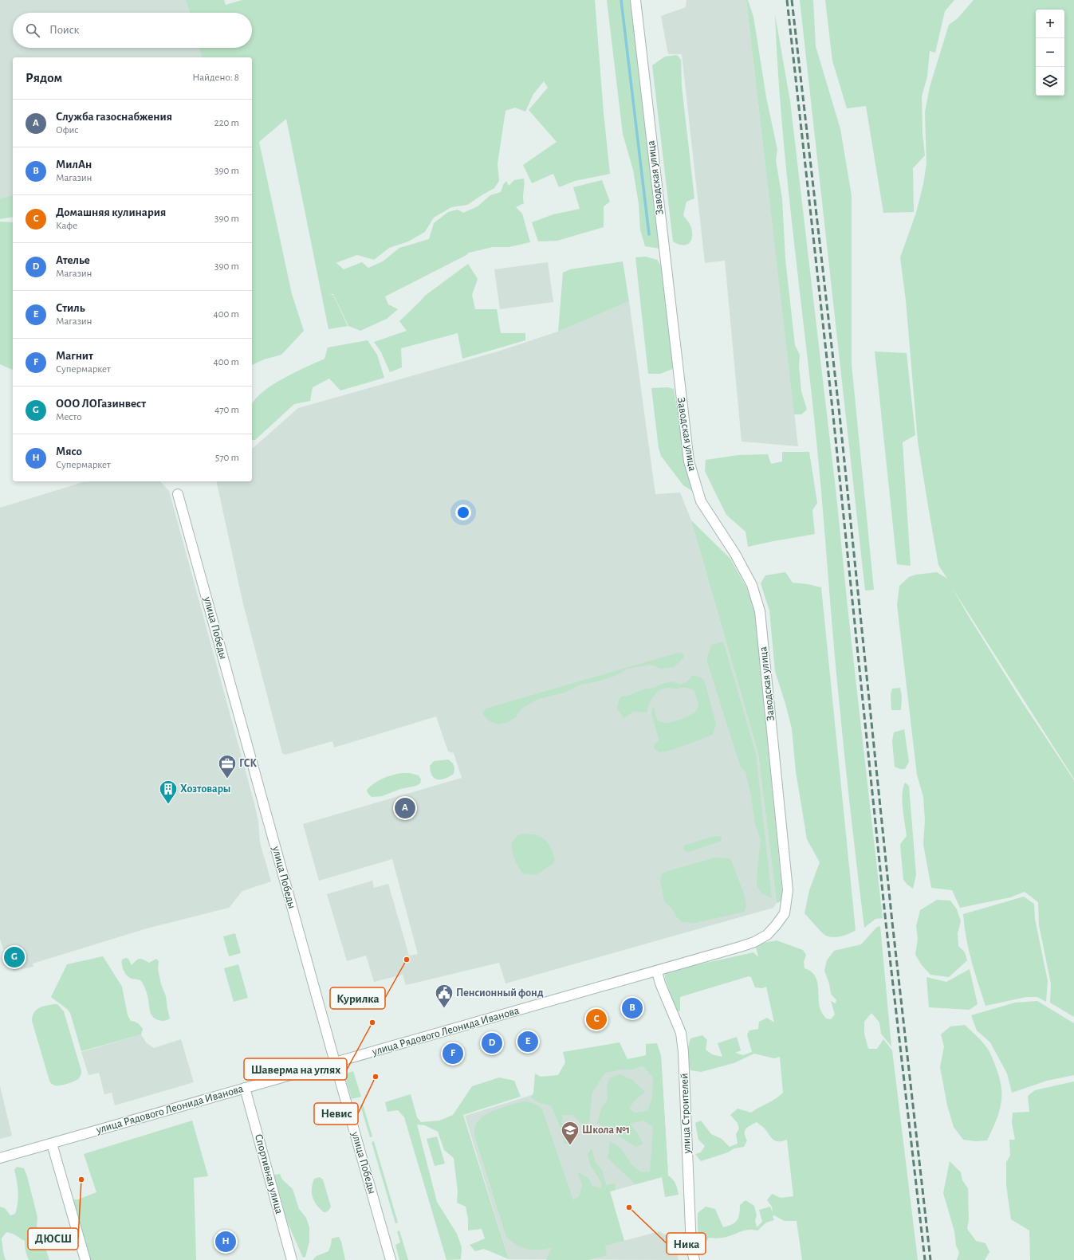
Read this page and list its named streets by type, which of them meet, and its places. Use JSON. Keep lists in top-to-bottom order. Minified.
{"streets":{"street":["Заводская улица","улица Победы","улица Рядового Леонида Иванова","улица Строителей","Спортивная улица"]},"crossings":[["Заводская улица","улица Рядового Леонида Иванова"],["улица Победы","улица Рядового Леонида Иванова"],["улица Рядового Леонида Иванова","улица Строителей"],["улица Рядового Леонида Иванова","Спортивная улица"]],"places":{"office":["ГСК"],"building":["Хозтовары"],"other":["Курилка","Шаверма на углях","Невис","ДЮСШ","Ника"],"public building":["Пенсионный фонд"],"school or university":["Школа №1"]},"page":{"map_buttons":["+","−"],"search":"Поиск","heading":["Рядом","Найдено: 8"],"list":[{"mark":"A","name":"Служба газоснабжения","note":"Офис","value":"220 m"},{"mark":"B","name":"МилАн","note":"Магазин","value":"390 m"},{"mark":"C","name":"Домашняя кулинария","note":"Кафе","value":"390 m"},{"mark":"D","name":"Ателье","note":"Магазин","value":"390 m"},{"mark":"E","name":"Стиль","note":"Магазин","value":"400 m"},{"mark":"F","name":"Магнит","note":"Супермаркет","value":"400 m"},{"mark":"G","name":"ООО ЛОГазинвест","note":"Место","value":"470 m"},{"mark":"H","name":"Мясо","note":"Супермаркет","value":"570 m"}],"pins":["A","G","B","C","E","D","F","H"]}}
